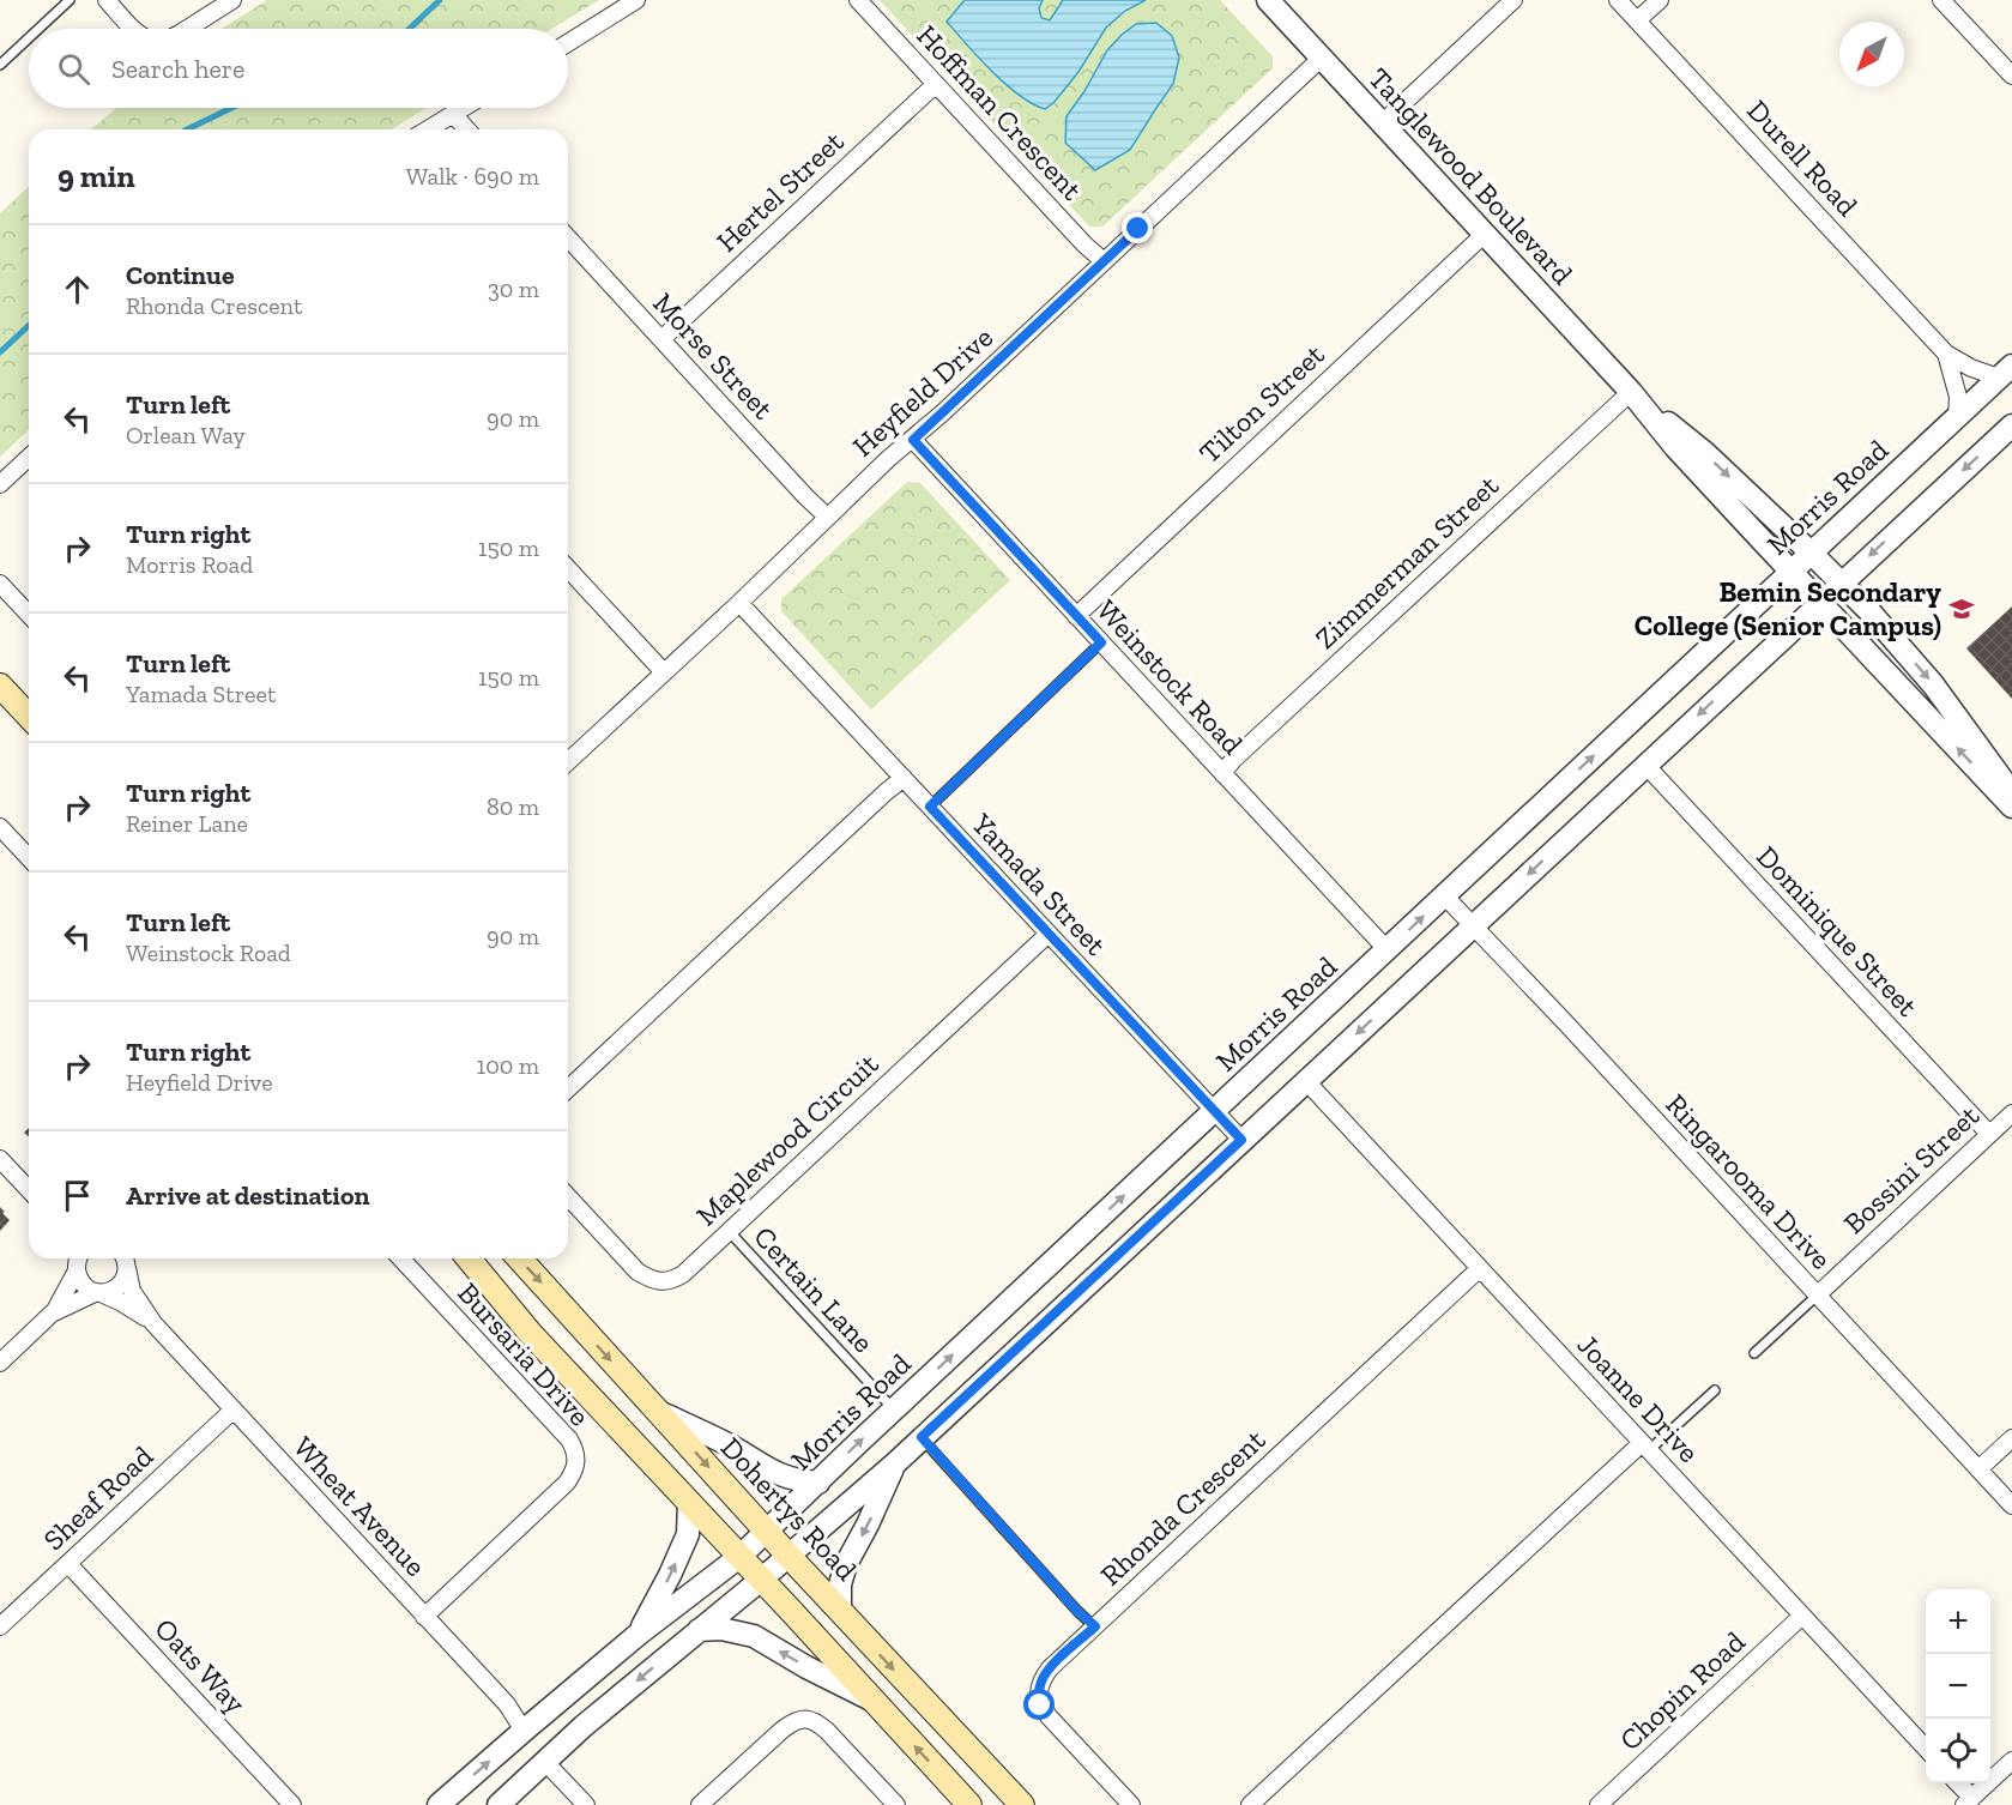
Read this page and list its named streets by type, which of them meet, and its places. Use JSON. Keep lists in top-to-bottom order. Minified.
{"streets":{"main road":["Dohertys Road"],"street":["Hoffman Crescent","Durell Road","Tanglewood Boulevard","Hertel Street","Morse Street","Heyfield Drive","Tilton Street","Morris Road","Zimmerman Street","Weinstock Road","Yamada Street","Dominique Street","Maplewood Circuit","Bossini Street","Ringarooma Drive","Bursaria Drive","Joanne Drive","Sheaf Road","Wheat Avenue","Rhonda Crescent","Oats Way","Chopin Road"],"lane":["Certain Lane"]},"crossings":[["Hoffman Crescent","Hertel Street"],["Hoffman Crescent","Heyfield Drive"],["Durell Road","Morris Road"],["Tanglewood Boulevard","Heyfield Drive"],["Tanglewood Boulevard","Tilton Street"],["Tanglewood Boulevard","Morris Road"],["Tanglewood Boulevard","Zimmerman Street"],["Hertel Street","Morse Street"],["Morse Street","Heyfield Drive"],["Heyfield Drive","Weinstock Road"],["Heyfield Drive","Yamada Street"],["Tilton Street","Weinstock Road"],["Morris Road","Weinstock Road"],["Morris Road","Yamada Street"],["Morris Road","Ringarooma Drive"],["Morris Road","Certain Lane"],["Morris Road","Wheat Avenue"],["Morris Road","Dohertys Road"],["Zimmerman Street","Weinstock Road"],["Yamada Street","Maplewood Circuit"],["Dominique Street","Bossini Street"],["Maplewood Circuit","Certain Lane"],["Bossini Street","Ringarooma Drive"],["Bursaria Drive","Wheat Avenue"],["Joanne Drive","Rhonda Crescent"],["Joanne Drive","Chopin Road"],["Sheaf Road","Wheat Avenue"],["Sheaf Road","Oats Way"]],"places":{"school or university":["Bemin Secondary College (Senior Campus)"]},"north":"bottom left","page":{"search":"Search here","heading":["9 min","Walk · 690 m"],"list":[["Continue","Rhonda Crescent","30 m"],["Turn left","Orlean Way","90 m"],["Turn right","Morris Road","150 m"],["Turn left","Yamada Street","150 m"],["Turn right","Reiner Lane","80 m"],["Turn left","Weinstock Road","90 m"],["Turn right","Heyfield Drive","100 m"],"Arrive at destination"],"map_buttons":["+","−"]}}
